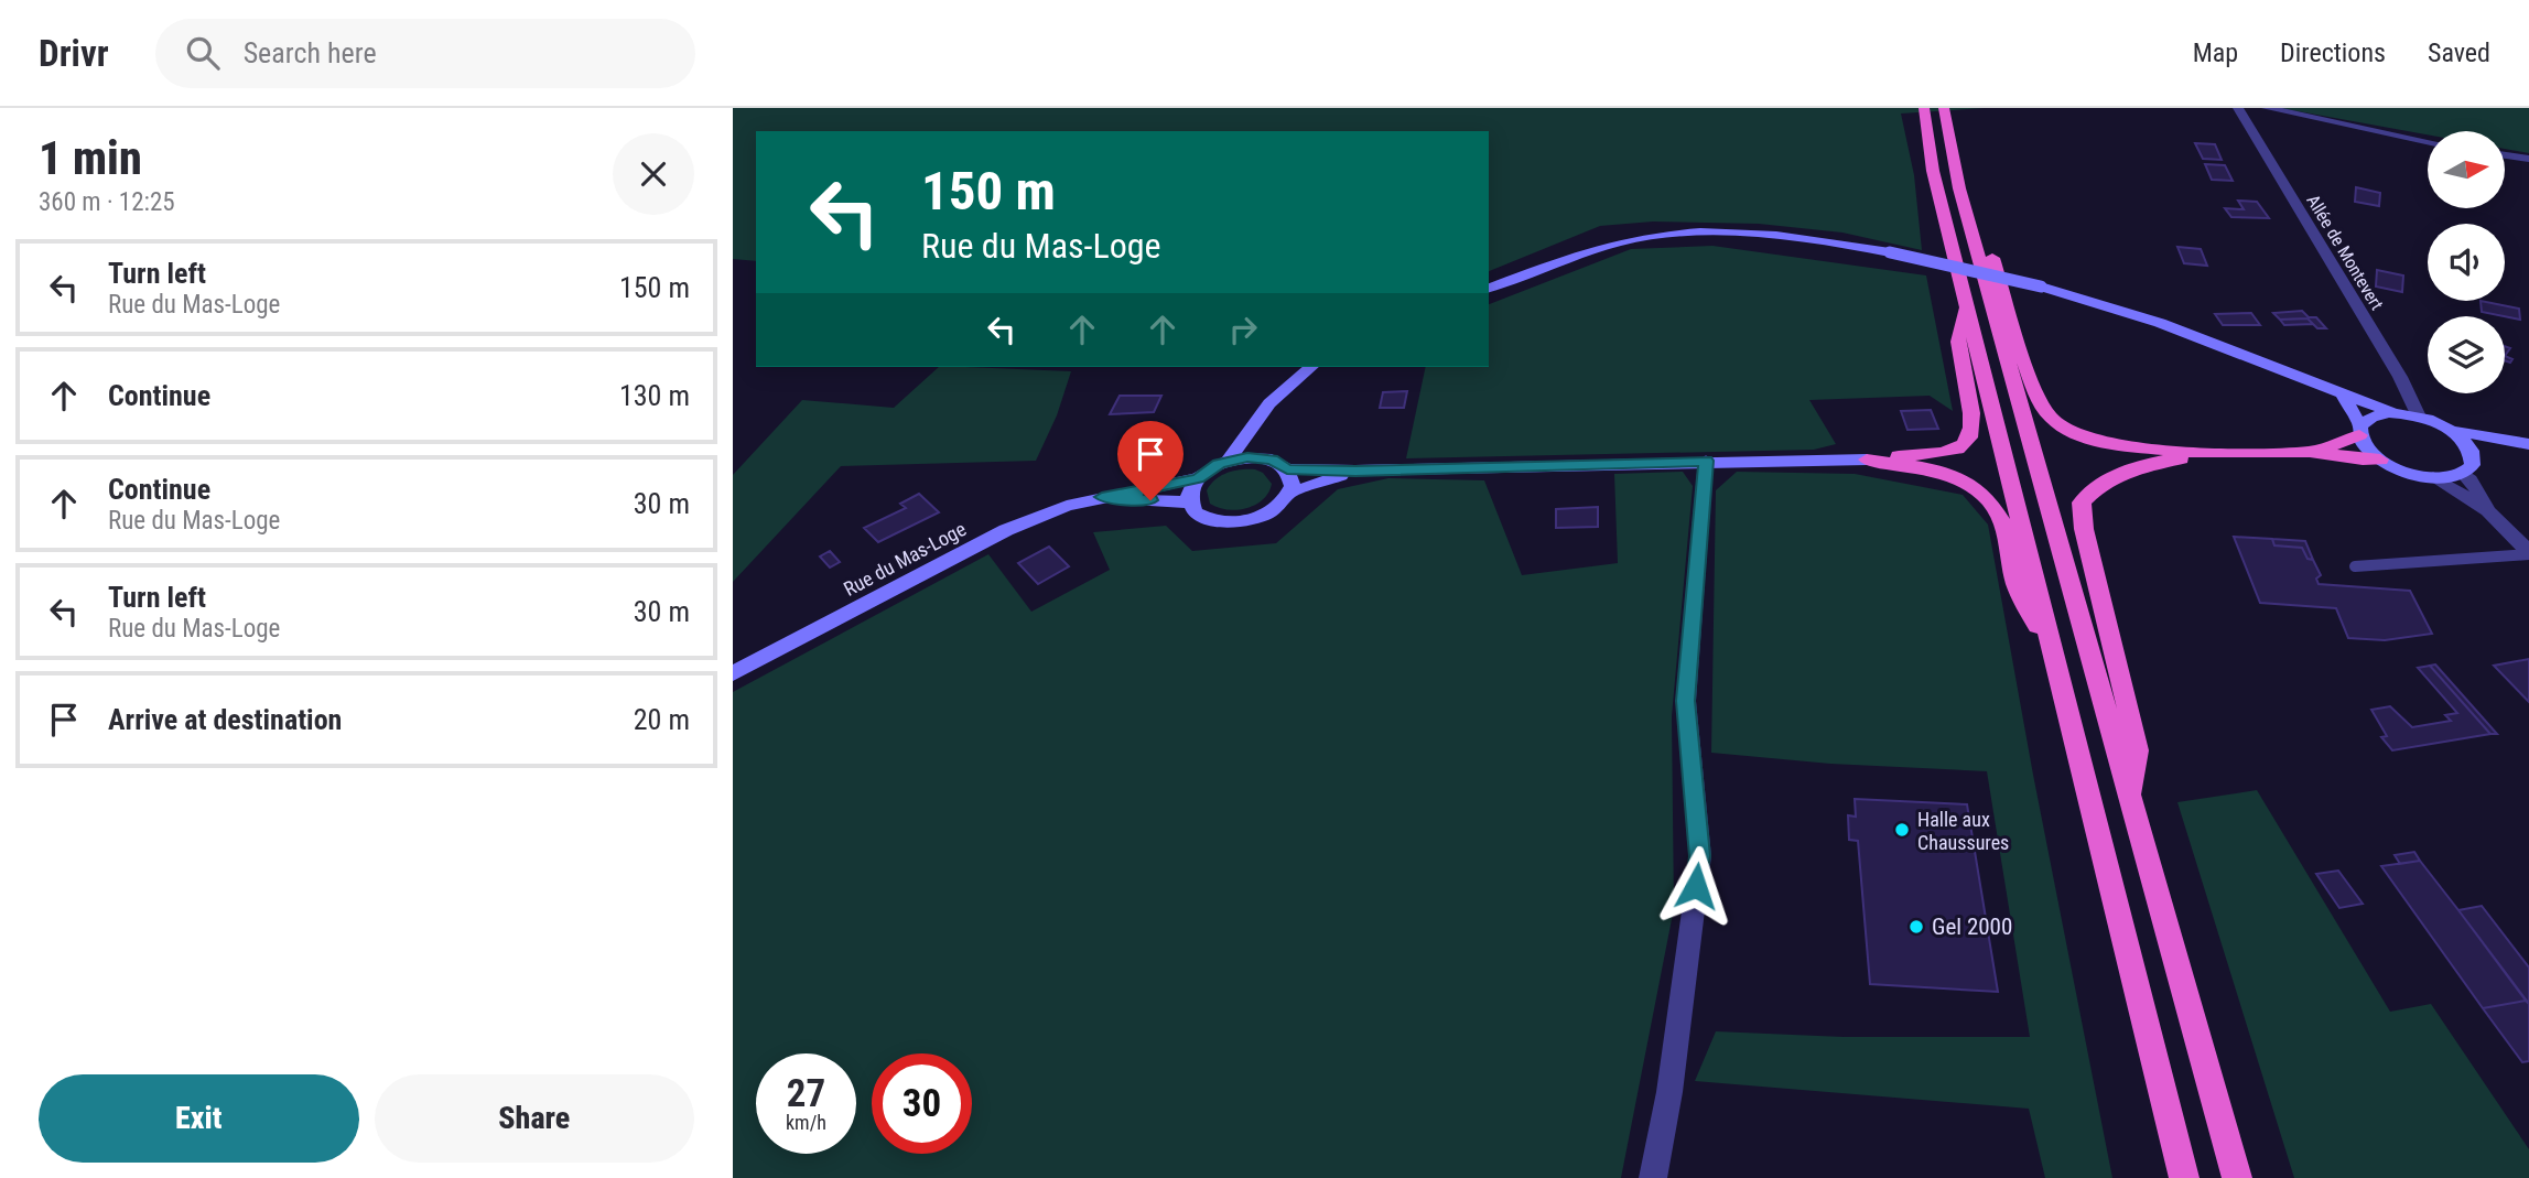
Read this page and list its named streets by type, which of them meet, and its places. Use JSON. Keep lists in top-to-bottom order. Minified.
{"streets":{"main road":["Rue du Mas-Loge"],"street":["Allée de Montevert"]},"places":["Halle aux Chaussures","Gel 2000"],"north":"right","page":{"header":"Drivr","search":"Search here","nav":["Map","Directions","Saved"],"heading":["1 min","360 m · 12:25"],"turn":["150 m","Rue du Mas-Loge"],"list":[{"name":"Turn left","note":"Rue du Mas-Loge","value":"150 m"},{"name":"Continue","value":"130 m"},{"name":"Continue","note":"Rue du Mas-Loge","value":"30 m"},{"name":"Turn left","note":"Rue du Mas-Loge","value":"30 m"},{"name":"Arrive at destination","value":"20 m"}],"speed":"27 km/h","limit":"30","buttons":["Exit","Share"]}}
